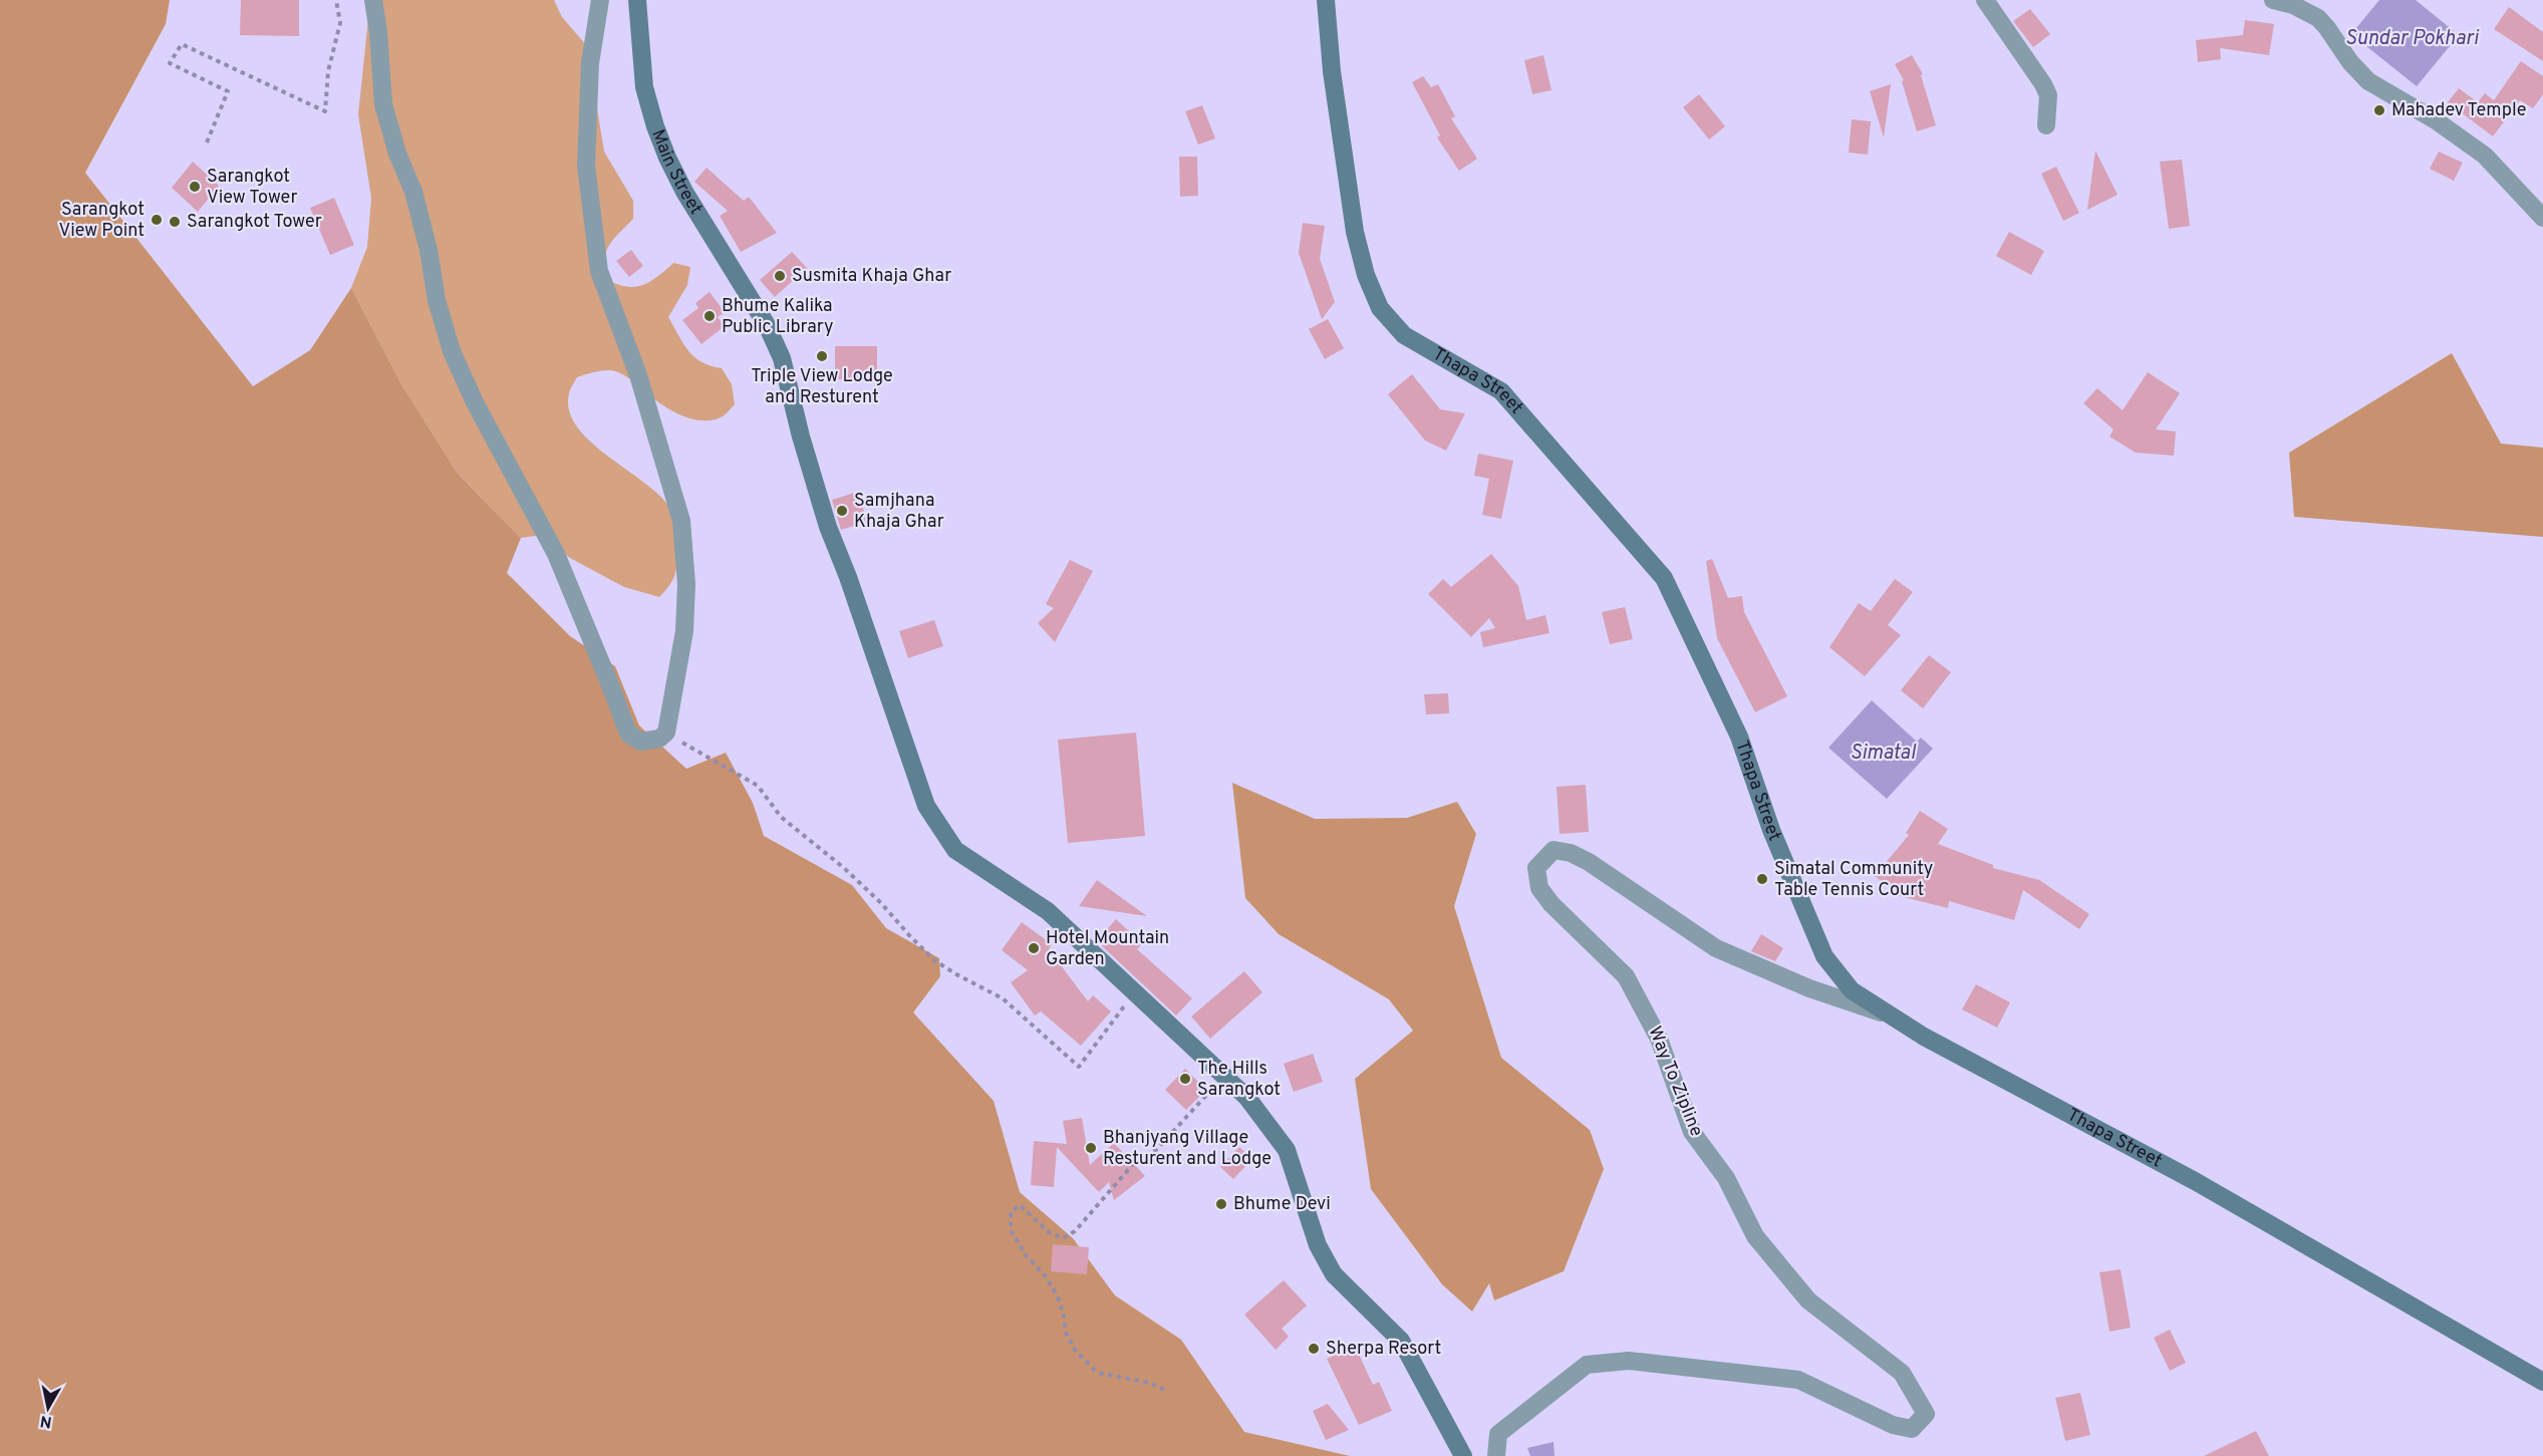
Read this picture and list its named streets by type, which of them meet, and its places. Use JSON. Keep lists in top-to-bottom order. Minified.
{"streets":{"street":["Main Street","Thapa Street","Way To Zipline"]},"crossings":[["Thapa Street","Way To Zipline"]],"water":["Sundar Pokhari","Simatal"],"places":["Mahadev Temple","Sarangkot View Tower","Sarangkot View Point","Sarangkot Tower","Susmita Khaja Ghar","Bhume Kalika Public Library","Triple View Lodge and Resturent","Samjhana Khaja Ghar","Simatal Community Table Tennis Court","Hotel Mountain Garden","The Hills Sarangkot","Bhanjyang Village Resturent and Lodge","Bhume Devi","Sherpa Resort"],"north":"bottom"}
